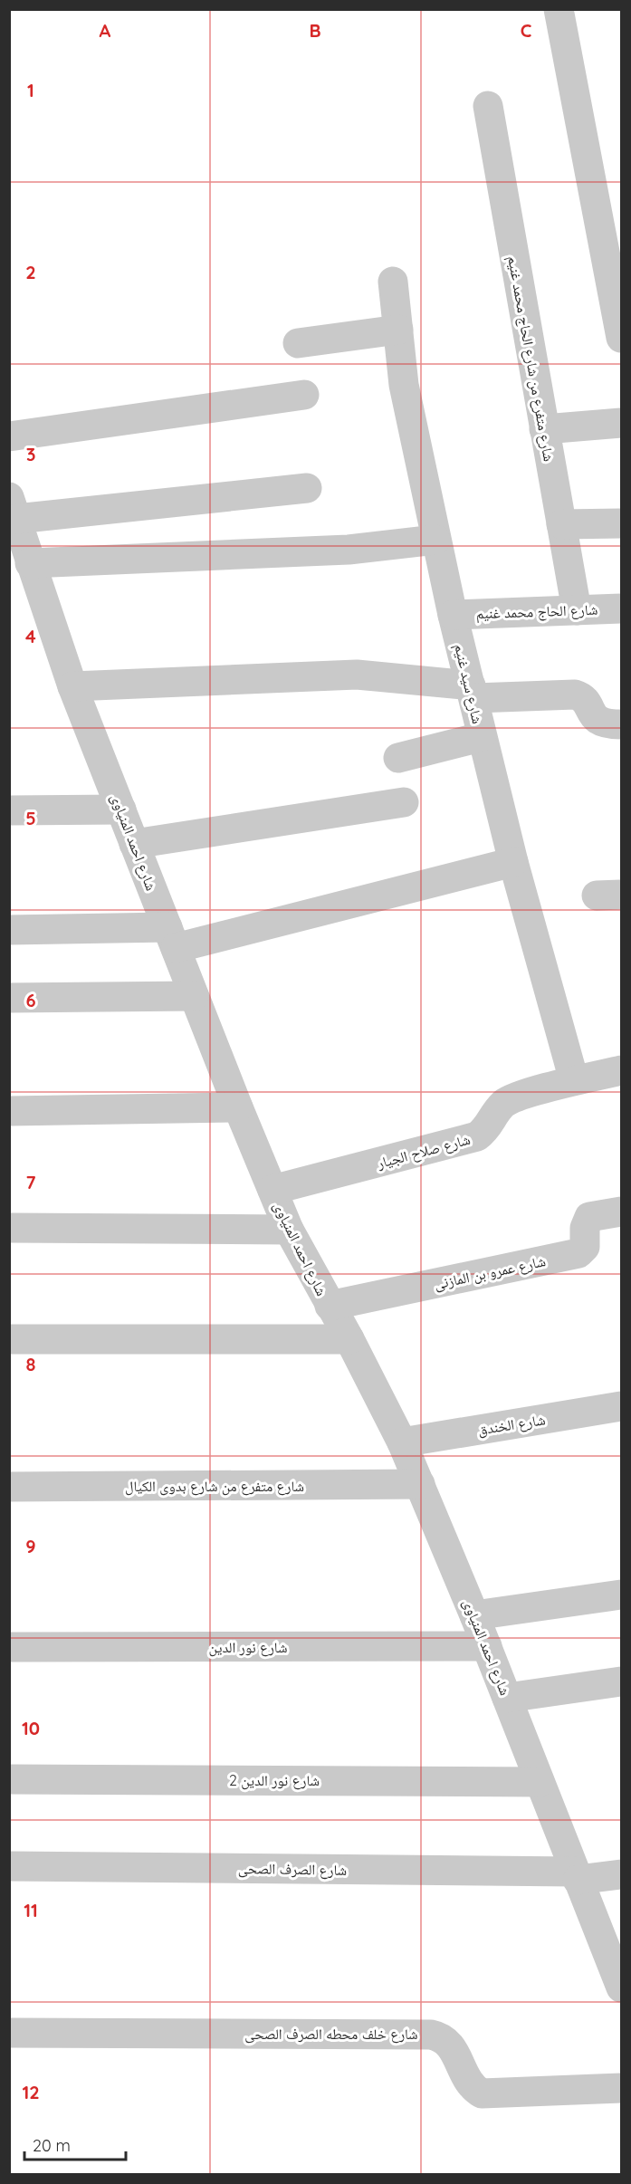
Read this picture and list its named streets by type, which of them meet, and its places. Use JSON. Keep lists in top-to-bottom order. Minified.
{"streets":{"street":["شارع متفرع من شارع الحاج محمد غنيم","شارع الحاج محمد غنيم","شارع سيد غنيم","شارع احمد المنياوى","شارع صلاح الجيار","شارع عمرو بن المازنى","شارع الخندق","شارع متفرع من شارع بدوى الكيال","شارع نور الدين","شارع نور الدين 2","شارع الصرف الصحى","شارع خلف محطه الصرف الصحى"]},"crossings":[["شارع متفرع من شارع الحاج محمد غنيم","شارع الحاج محمد غنيم"],["شارع الحاج محمد غنيم","شارع سيد غنيم"],["شارع سيد غنيم","شارع صلاح الجيار"],["شارع احمد المنياوى","شارع صلاح الجيار"],["شارع احمد المنياوى","شارع عمرو بن المازنى"],["شارع احمد المنياوى","شارع الخندق"],["شارع احمد المنياوى","شارع متفرع من شارع بدوى الكيال"],["شارع احمد المنياوى","شارع نور الدين"],["شارع احمد المنياوى","شارع نور الدين 2"],["شارع احمد المنياوى","شارع الصرف الصحى"]],"scale_bar":"20 m","grid":{"columns":["A","B","C"],"rows":["1","2","3","4","5","6","7","8","9","10","11","12"]}}
